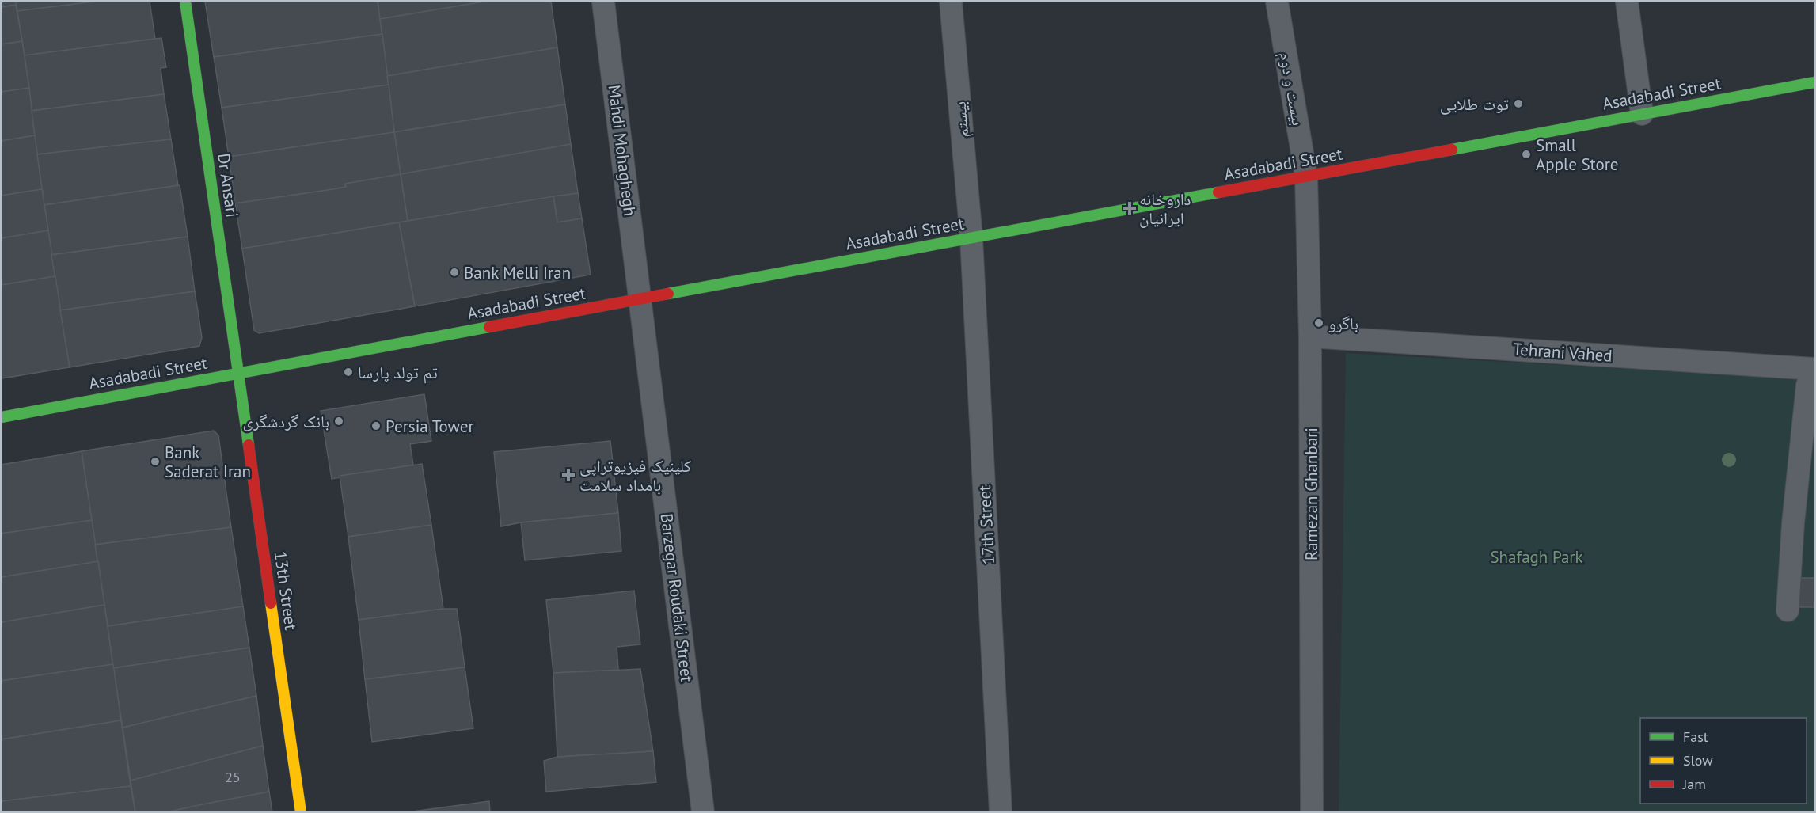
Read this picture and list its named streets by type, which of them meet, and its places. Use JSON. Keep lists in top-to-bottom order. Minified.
{"streets":{"main road":["Asadabadi Street","Dr Ansari","13th Street"],"street":["بیست و دوم","بیستم","Mahdi Mohaghegh","Tehrani Vahed","Ramezan Ghanbari","17th Street","Barzegar Roudaki Street"]},"crossings":[["بیست و دوم","Asadabadi Street"],["بیست و دوم","Ramezan Ghanbari"],["Asadabadi Street","بیستم"],["Asadabadi Street","Mahdi Mohaghegh"],["Asadabadi Street","Dr Ansari"],["Asadabadi Street","Ramezan Ghanbari"],["Asadabadi Street","17th Street"],["Asadabadi Street","13th Street"],["Asadabadi Street","Barzegar Roudaki Street"],["بیستم","17th Street"],["Mahdi Mohaghegh","Barzegar Roudaki Street"],["Dr Ansari","13th Street"],["Tehrani Vahed","Ramezan Ghanbari"]],"parks":["Shafagh Park"],"places":{"other":["توت طلایى","Small Apple Store","Bank Melli Iran","باگرو","تم تولد پارسا","بانک گردشگری","Persia Tower","Bank Saderat Iran"],"health":["داروخانه ایرانیان","کلینیک فیزیوتراپی بامداد سلامت"]},"house_numbers":["25"],"legend":["Fast","Slow","Jam"]}
